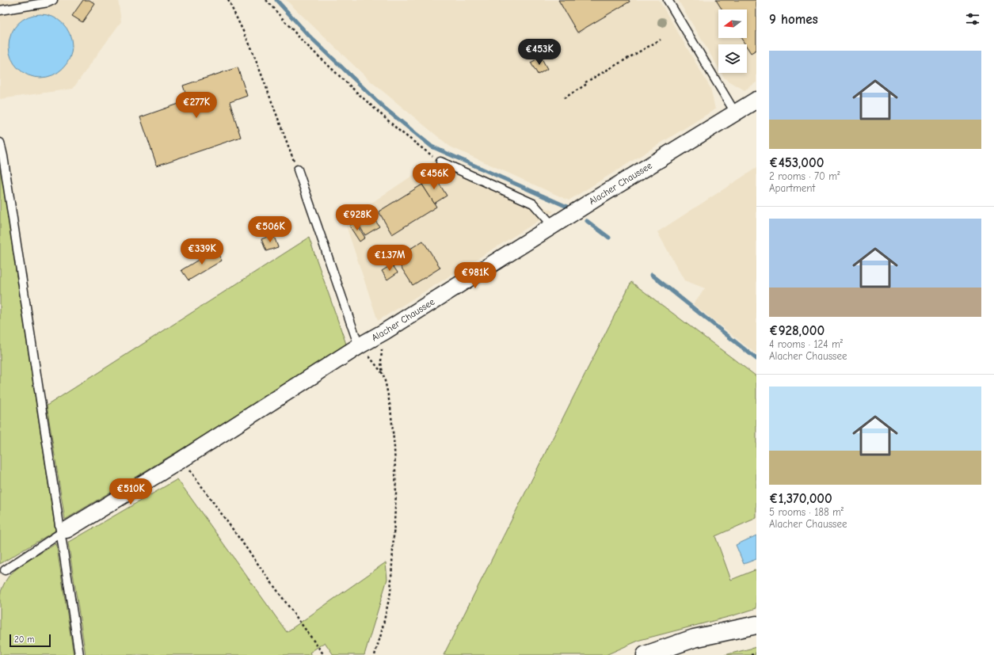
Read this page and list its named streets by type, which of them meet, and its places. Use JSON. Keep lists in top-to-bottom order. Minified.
{"streets":{"street":["Alacher Chaussee"]},"scale_bar":"20 m","north":"left","page":{"heading":"9 homes","list":[{"name":"€453,000","note":"2 rooms · 70 m² · Apartment"},{"name":"€928,000","note":"4 rooms · 124 m² · Alacher Chaussee"},{"name":"€1,370,000","note":"5 rooms · 188 m² · Alacher Chaussee"}],"price":["€453K","€277K","€456K","€928K","€506K","€339K","€1.37M","€981K","€510K"],"scale":"20 m"}}
